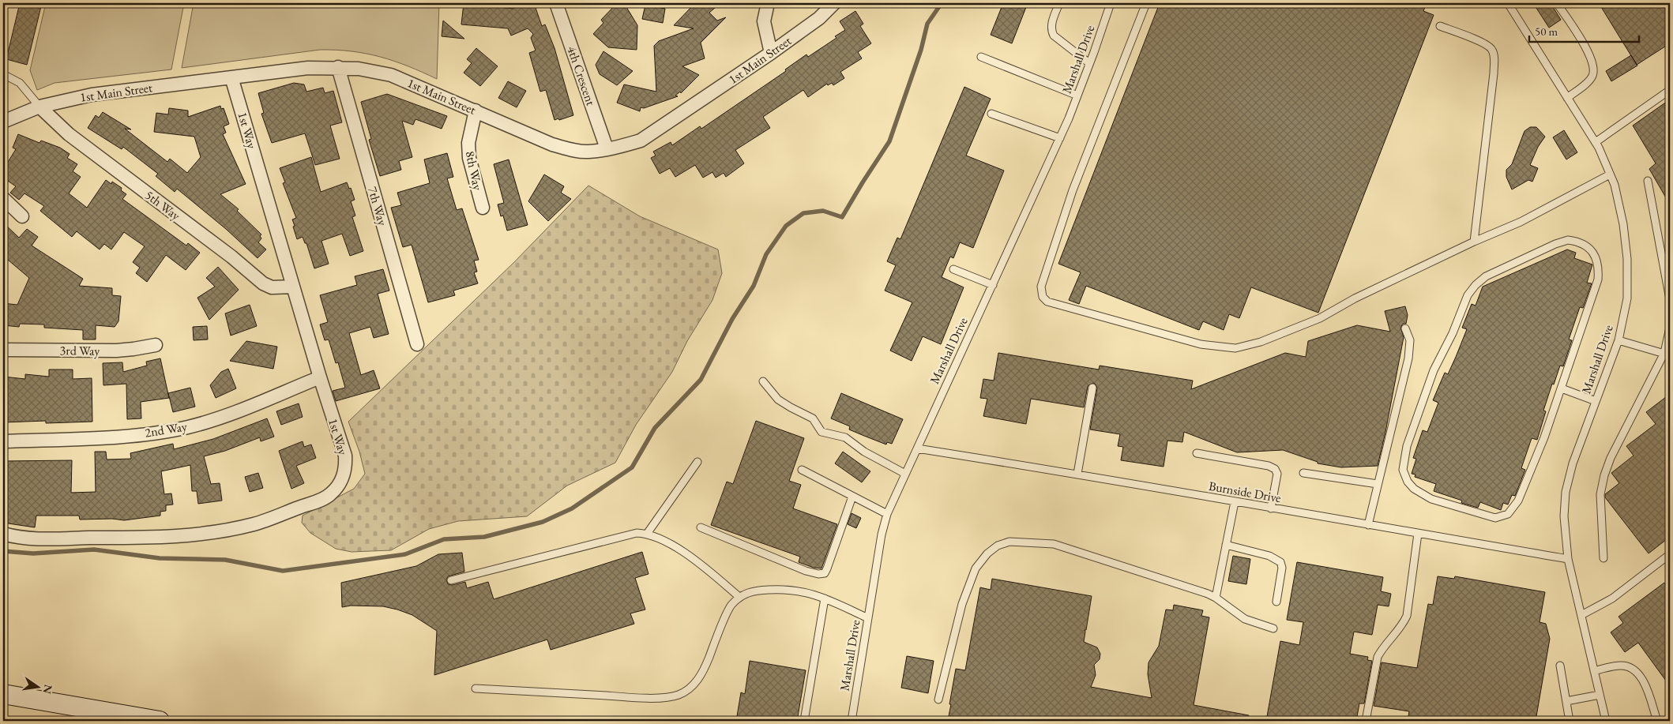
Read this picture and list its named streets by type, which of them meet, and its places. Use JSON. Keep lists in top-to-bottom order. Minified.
{"streets":{"street":["1st Main Street","4th Crescent","1st Way","8th Way","5th Way","7th Way","3rd Way","2nd Way"],"lane":["Marshall Drive","Burnside Drive"]},"crossings":[["Marshall Drive","Burnside Drive"],["1st Main Street","4th Crescent"],["1st Main Street","1st Way"],["1st Main Street","8th Way"],["1st Main Street","5th Way"],["1st Main Street","7th Way"],["1st Way","5th Way"],["1st Way","2nd Way"]],"scale_bar":"50 m","north":"right"}
